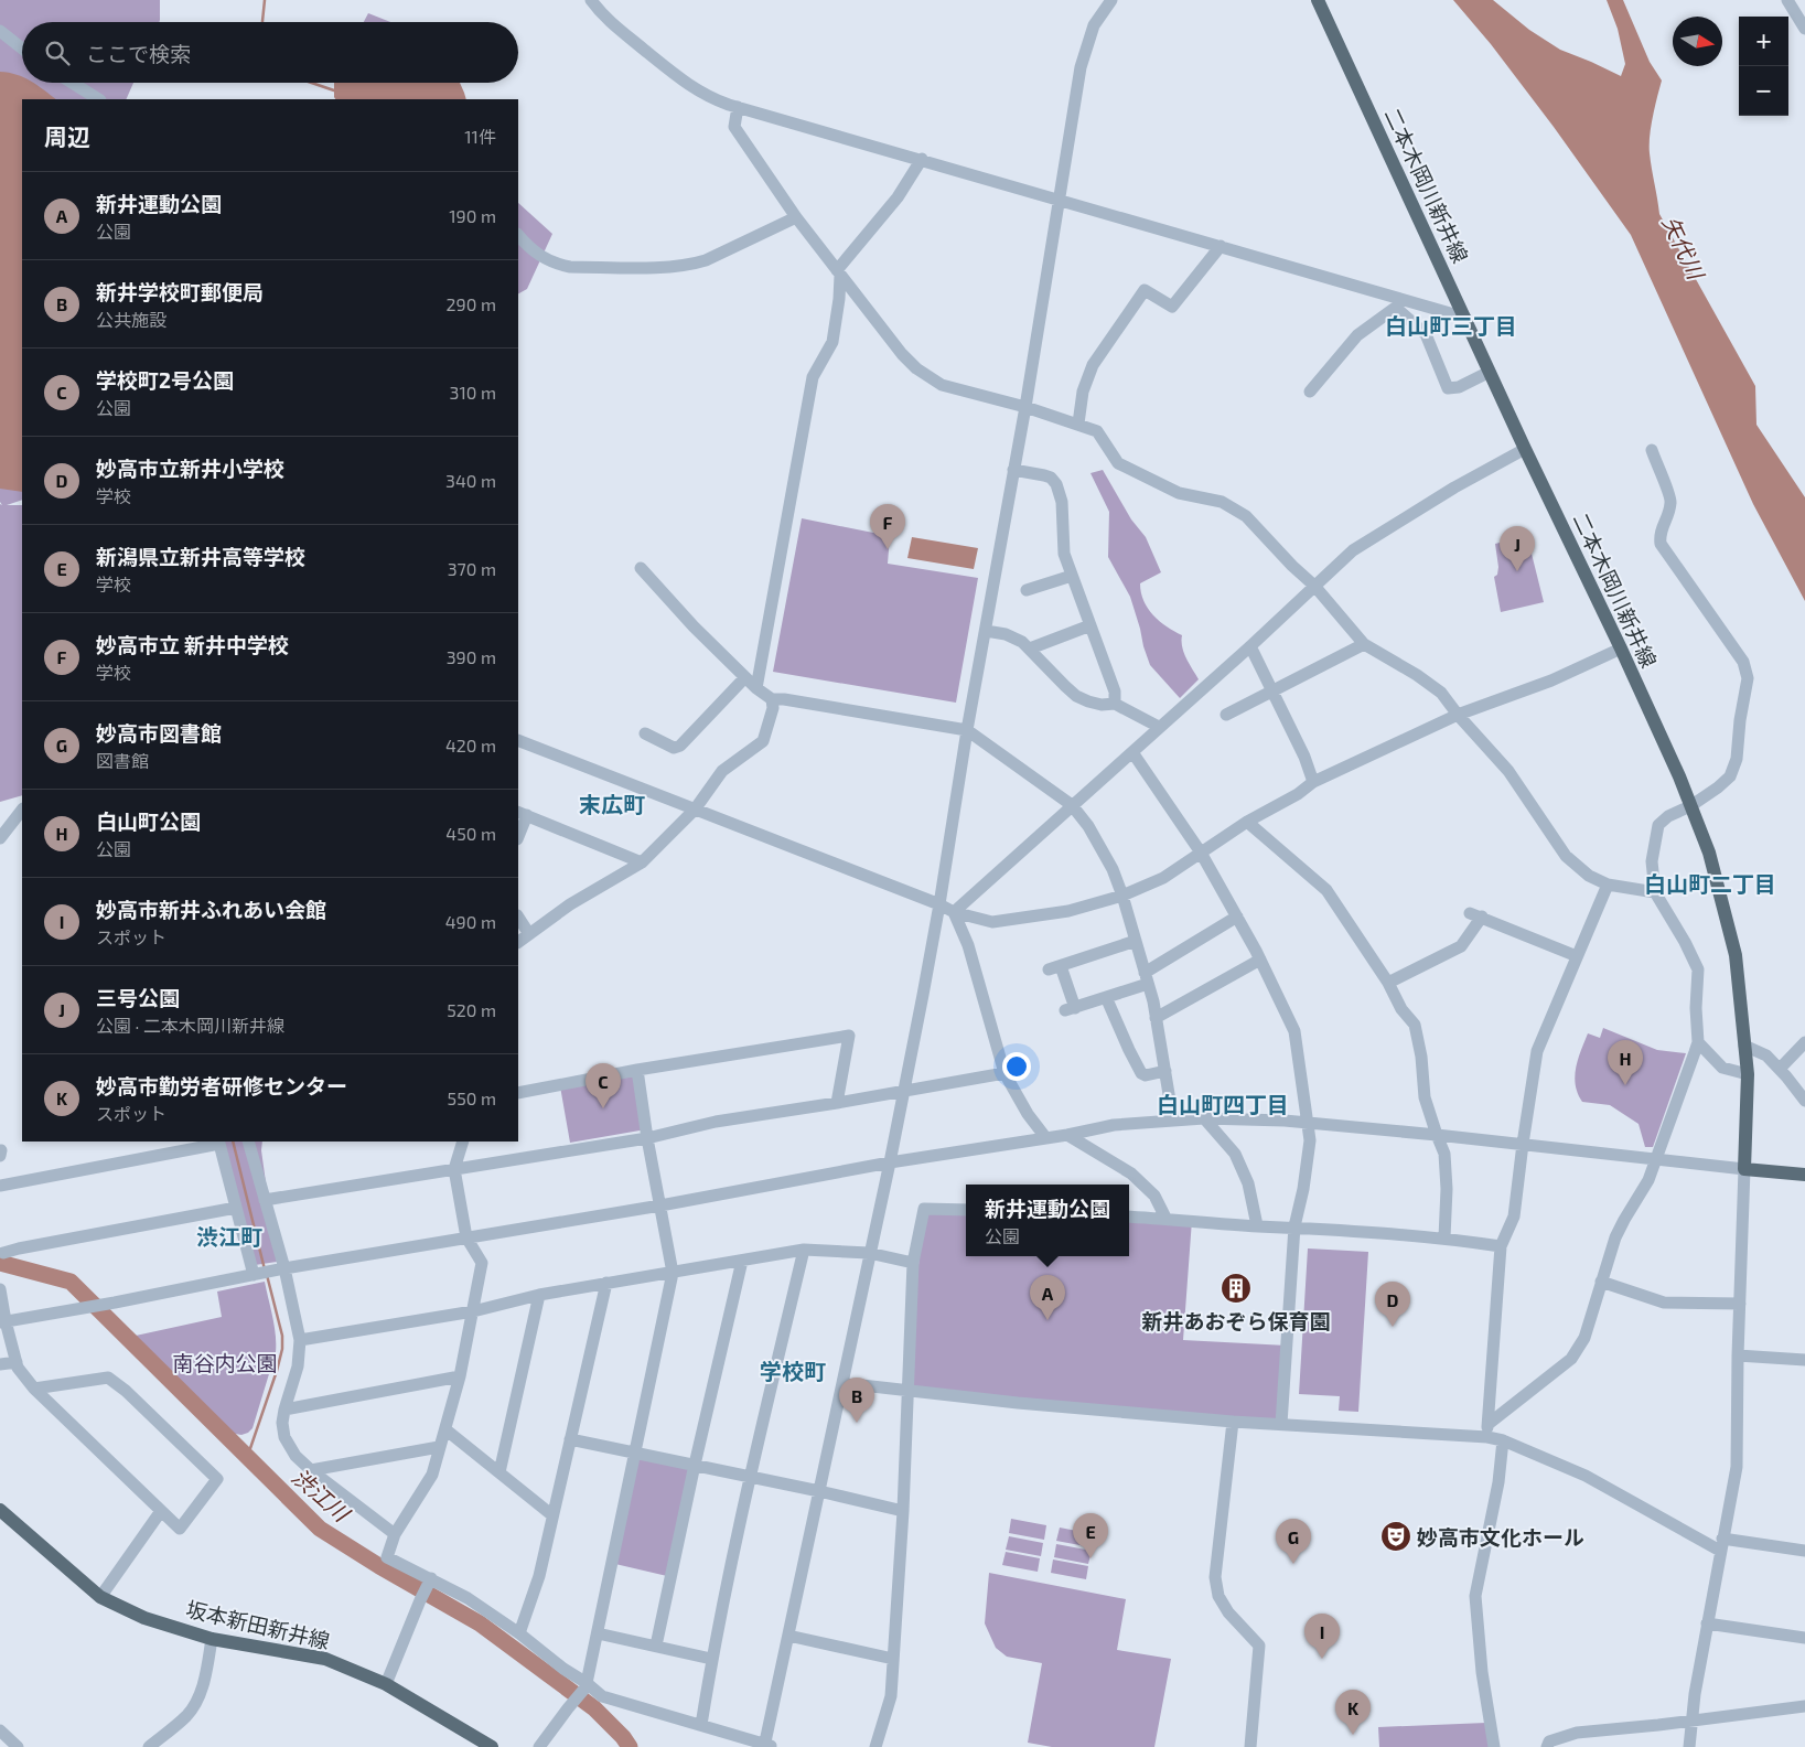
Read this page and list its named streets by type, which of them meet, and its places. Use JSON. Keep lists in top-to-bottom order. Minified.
{"streets":{"main road":["二本木岡川新井線","坂本新田新井線"]},"districts":["白山町三丁目","末広町","白山町二丁目","白山町四丁目","渋江町","学校町"],"water":["矢代川","渋江川"],"parks":["南谷内公園"],"places":{"building":["新井あおぞら保育園"],"theatre":["妙高市文化ホール"]},"north":"right","page":{"map_buttons":["+","−"],"search":"ここで検索","heading":["周辺","11件"],"list":[{"mark":"A","name":"新井運動公園","note":"公園","value":"190 m"},{"mark":"B","name":"新井学校町郵便局","note":"公共施設","value":"290 m"},{"mark":"C","name":"学校町2号公園","note":"公園","value":"310 m"},{"mark":"D","name":"妙高市立新井小学校","note":"学校","value":"340 m"},{"mark":"E","name":"新潟県立新井高等学校","note":"学校","value":"370 m"},{"mark":"F","name":"妙高市立 新井中学校","note":"学校","value":"390 m"},{"mark":"G","name":"妙高市図書館","note":"図書館","value":"420 m"},{"mark":"H","name":"白山町公園","note":"公園","value":"450 m"},{"mark":"I","name":"妙高市新井ふれあい会館","note":"スポット","value":"490 m"},{"mark":"J","name":"三号公園","note":"公園 · 二本木岡川新井線","value":"520 m"},{"mark":"K","name":"妙高市勤労者研修センター","note":"スポット","value":"550 m"}],"pins":["F","J","H","C","A","D","B","E","G","I","K"],"popup":["新井運動公園","公園"]}}
